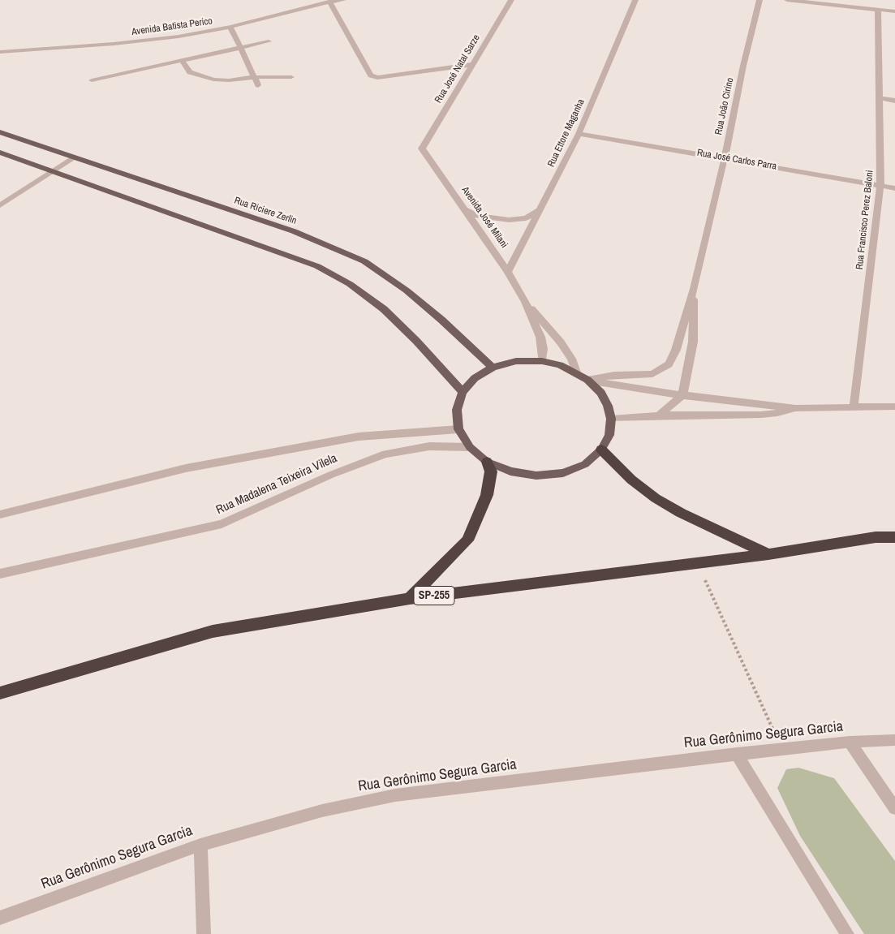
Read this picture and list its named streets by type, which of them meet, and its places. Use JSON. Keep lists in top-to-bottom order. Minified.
{"streets":{"highway":["SP-255"],"main road":["Rua Riciere Zerlin"],"street":["Avenida Batista Perico","Rua José Natal Sarze","Rua João Cirino","Rua Ettore Maganha","Rua José Carlos Parra","Avenida José Milani","Rua Francisco Perez Baloni","Rua Madalena Teixeira Vilela","Rua Gerônimo Segura Garcia"]},"crossings":[["Rua José Natal Sarze","Avenida José Milani"],["Rua João Cirino","Rua José Carlos Parra"],["Rua Ettore Maganha","Rua José Carlos Parra"],["Rua Ettore Maganha","Avenida José Milani"],["Rua José Carlos Parra","Rua Francisco Perez Baloni"],["Rua Riciere Zerlin","Avenida José Milani"],["Rua Riciere Zerlin","Rua Madalena Teixeira Vilela"],["Avenida José Milani","Rua Madalena Teixeira Vilela"]]}
